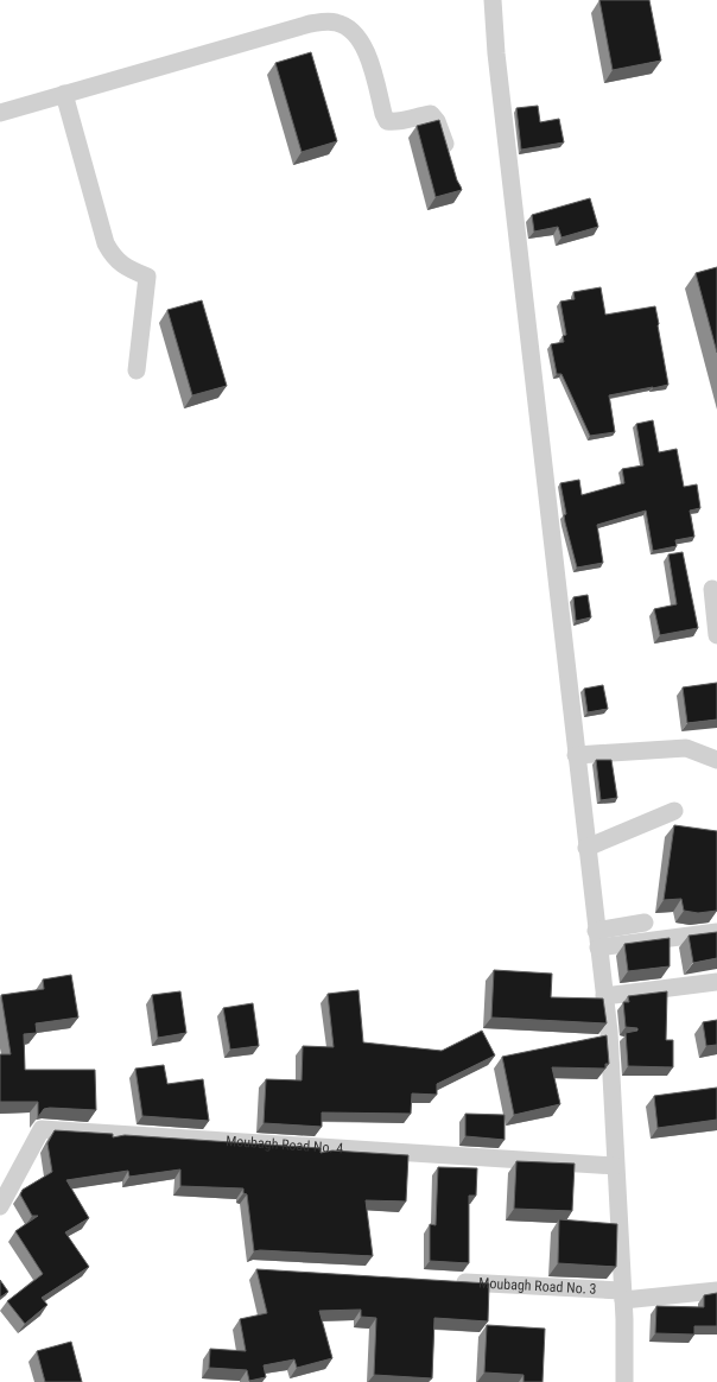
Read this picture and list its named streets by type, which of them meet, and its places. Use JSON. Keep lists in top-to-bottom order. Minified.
{"streets":{"street":["Moubagh Road No. 4","Moubagh Road No. 3"]}}
